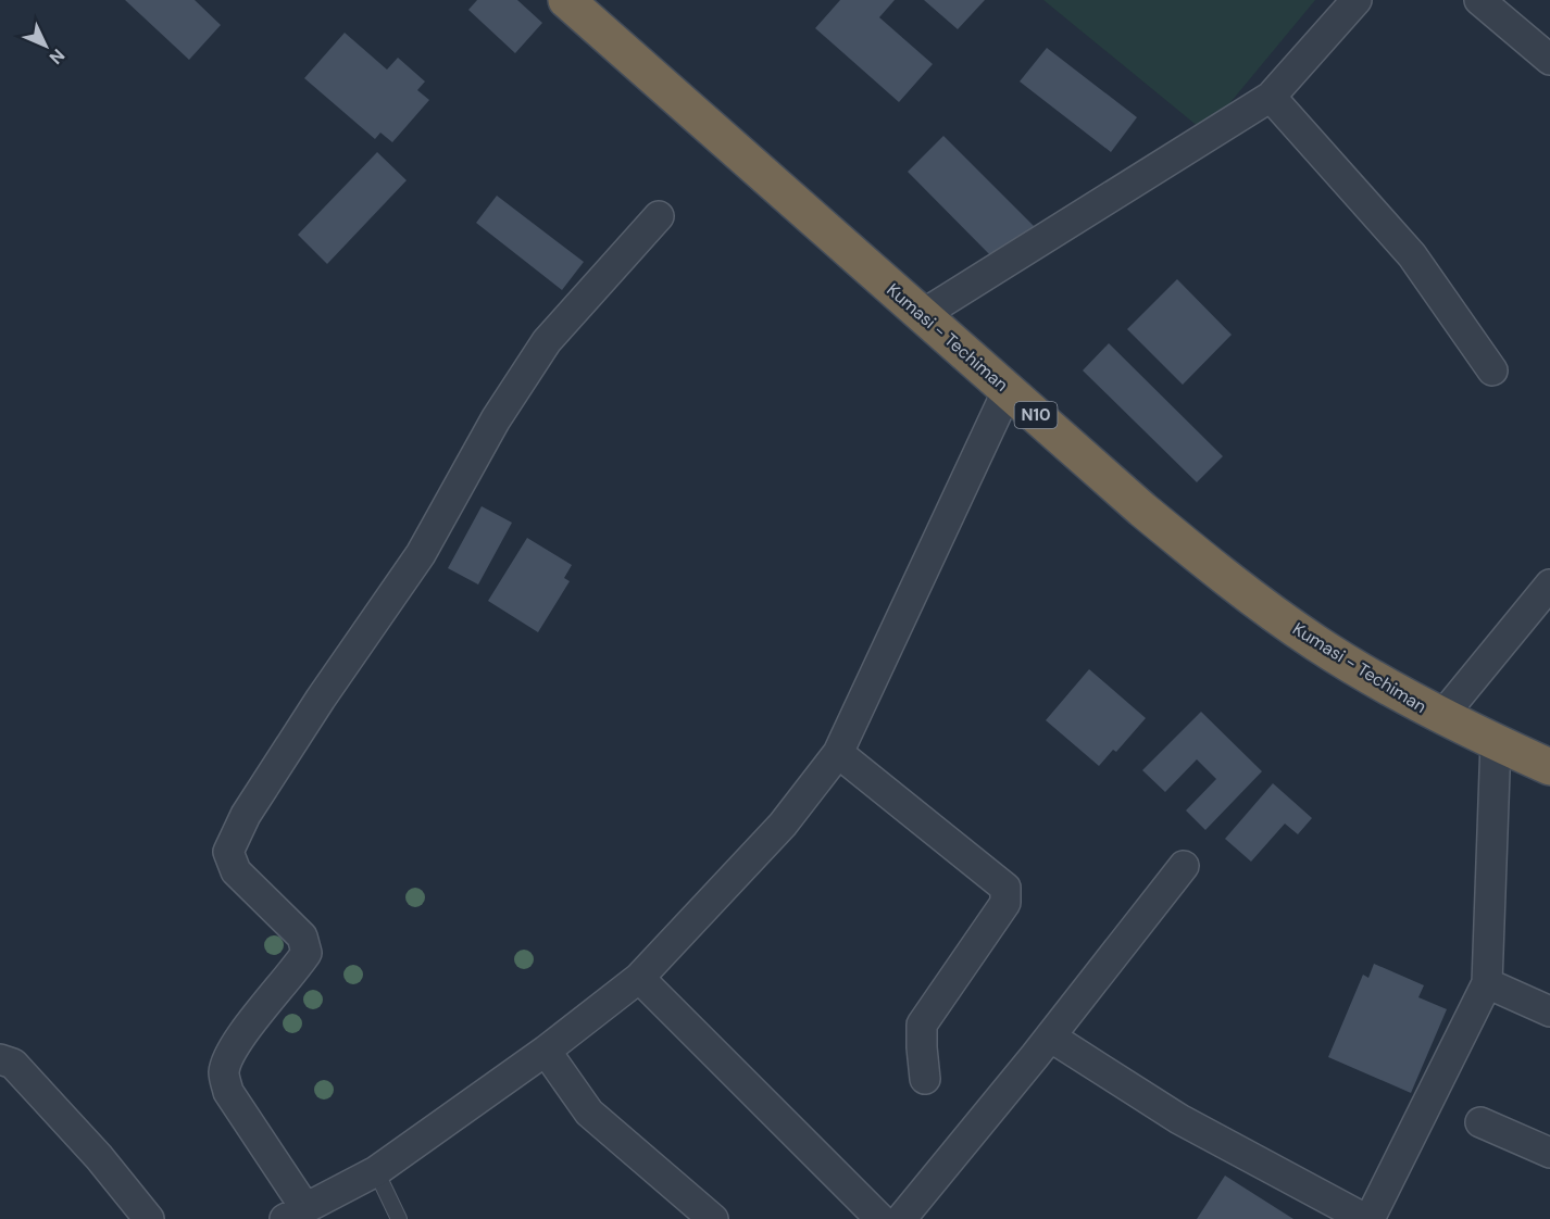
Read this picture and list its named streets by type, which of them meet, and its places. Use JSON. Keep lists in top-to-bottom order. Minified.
{"streets":{"highway":["Kumasi - Techiman","N10"]},"north":"bottom right"}
